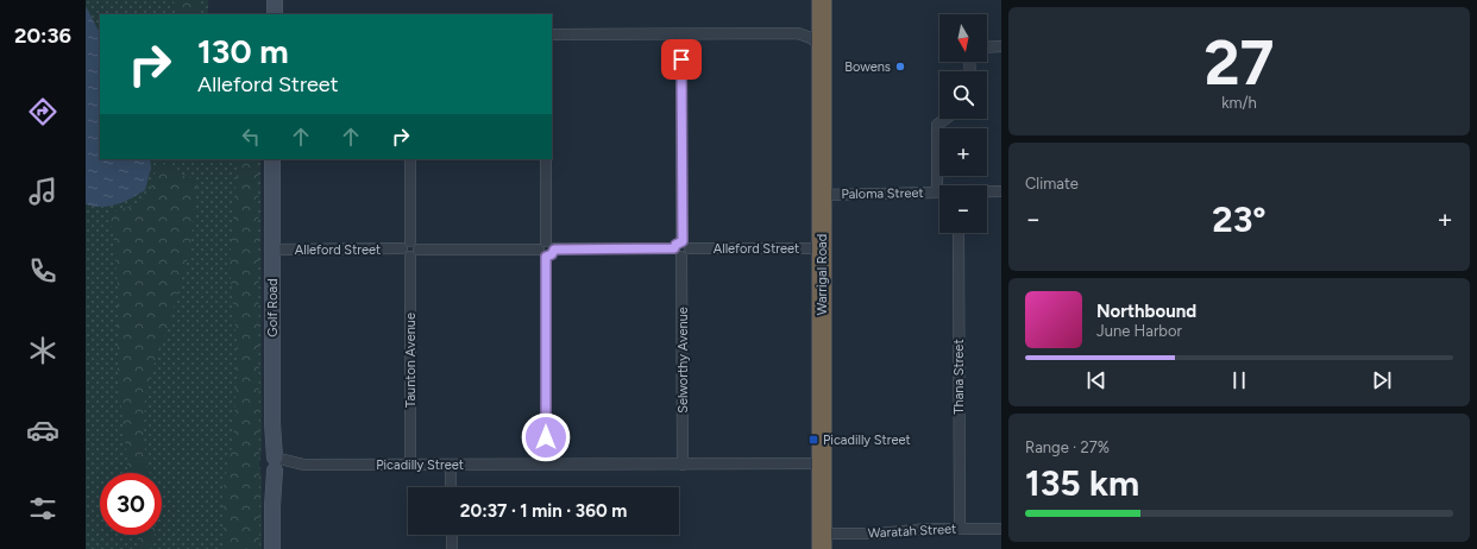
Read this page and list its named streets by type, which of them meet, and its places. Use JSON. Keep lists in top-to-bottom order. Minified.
{"streets":{"highway":["Warrigal Road"],"street":["Paloma Street","Alleford Street","Golf Road","Taunton Avenue","Selworthy Avenue","Thana Street","Picadilly Street","Waratah Street"]},"crossings":[["Paloma Street","Warrigal Road"],["Alleford Street","Warrigal Road"],["Alleford Street","Golf Road"],["Alleford Street","Taunton Avenue"],["Alleford Street","Selworthy Avenue"],["Warrigal Road","Picadilly Street"],["Warrigal Road","Waratah Street"],["Golf Road","Picadilly Street"],["Taunton Avenue","Picadilly Street"],["Selworthy Avenue","Picadilly Street"],["Thana Street","Waratah Street"]],"places":{"other":["Bowens"],"transit":["Picadilly Street"]},"north":"bottom","page":{"tabs":"20:36","tile":[["27","km/h"],"Climate",["Range · 27%","135 km"]],"map_buttons":["+","−"],"turn":["130 m","Alleford Street"],"heat":["−","23°","+"],"song":["Northbound","June Harbor"],"limit":"30","trip":"20:37 · 1 min · 360 m"}}
